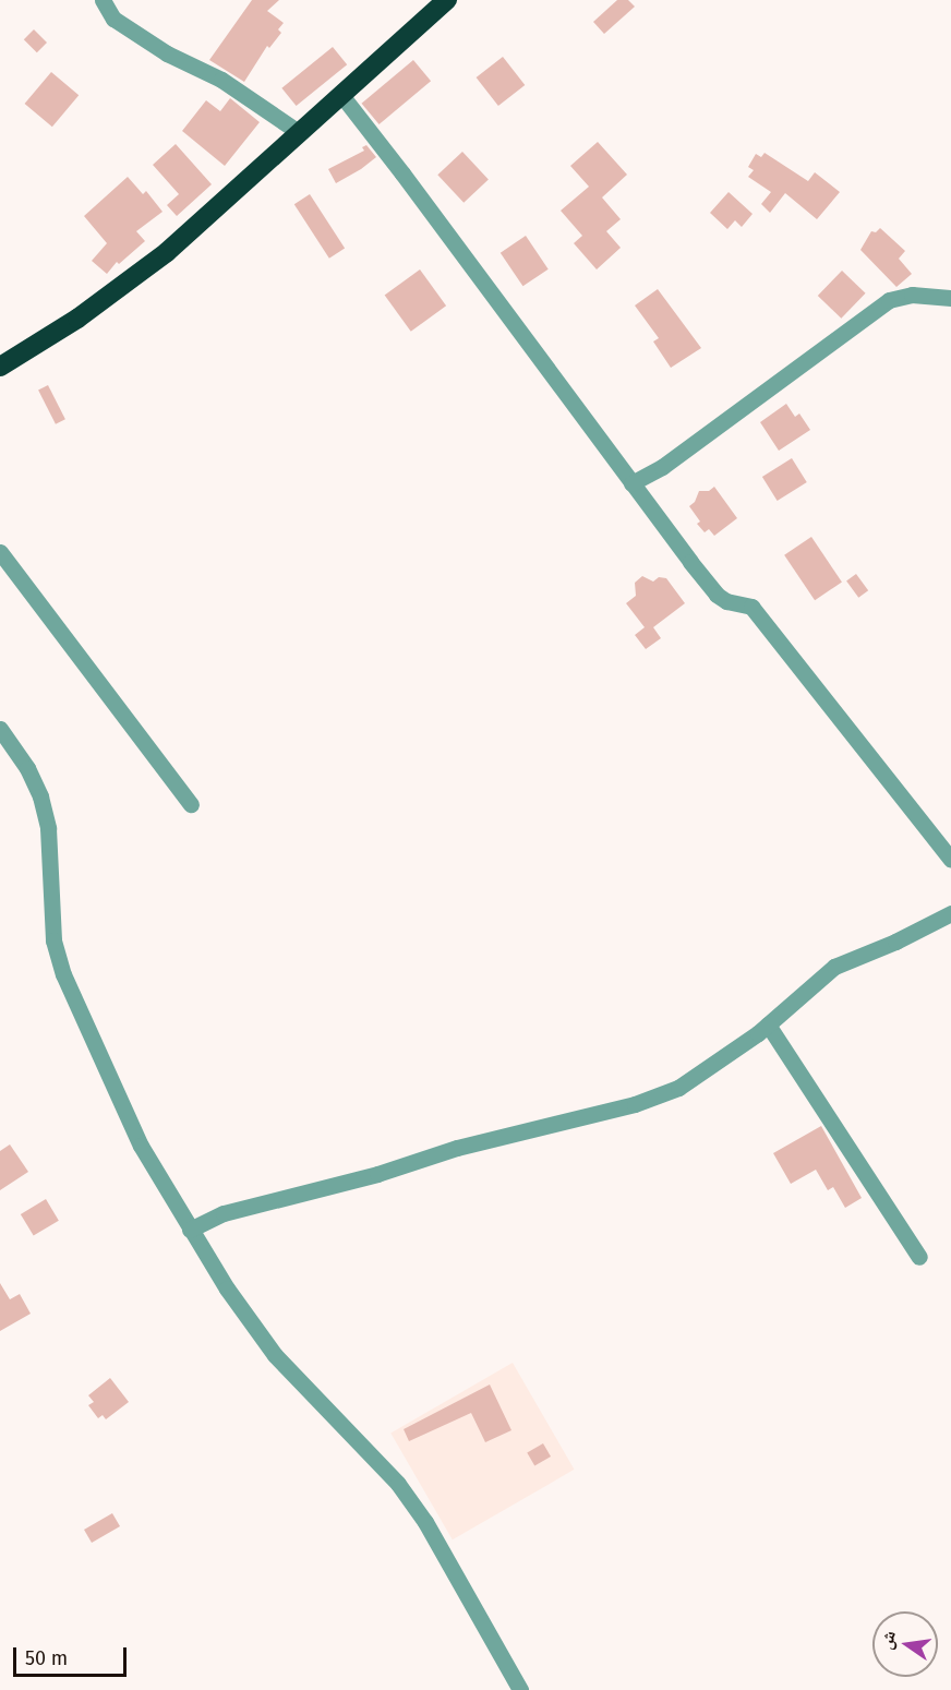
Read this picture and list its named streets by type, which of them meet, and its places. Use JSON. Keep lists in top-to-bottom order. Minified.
{"scale_bar":"50 m","north":"left"}
